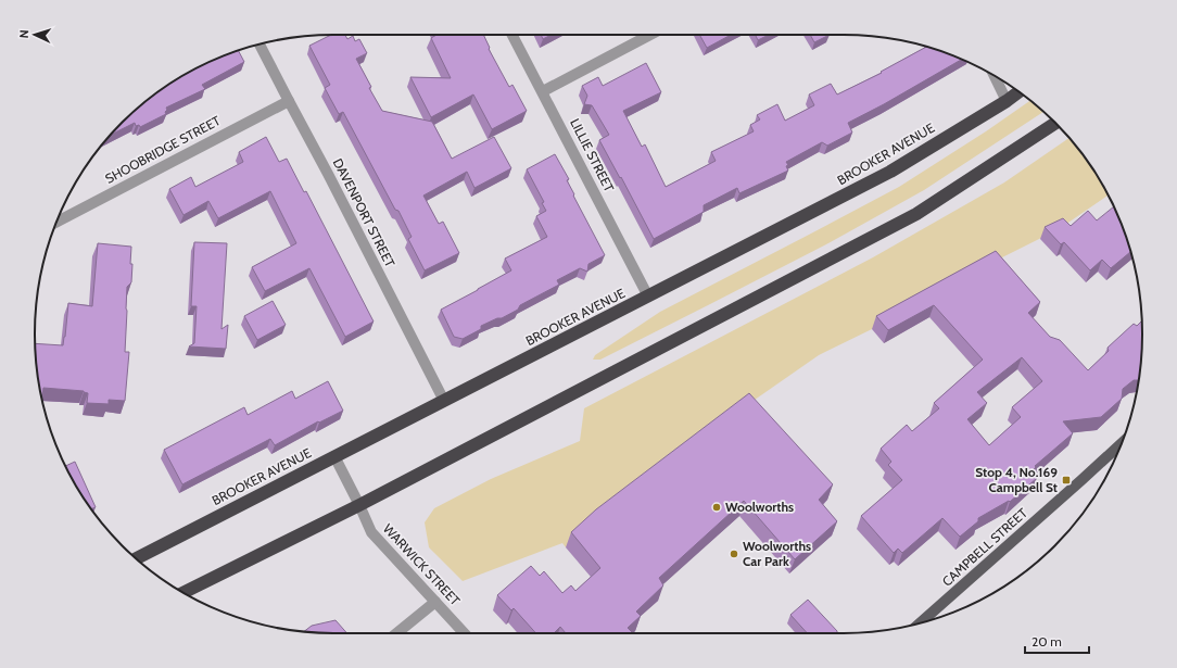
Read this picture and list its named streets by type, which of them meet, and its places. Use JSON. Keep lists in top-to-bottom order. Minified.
{"streets":{"highway":["BROOKER AVENUE"],"main road":["CAMPBELL STREET"],"street":["SHOOBRIDGE STREET","LILLIE STREET","DAVENPORT STREET","WARWICK STREET"]},"crossings":[["SHOOBRIDGE STREET","DAVENPORT STREET"],["BROOKER AVENUE","LILLIE STREET"],["BROOKER AVENUE","DAVENPORT STREET"],["BROOKER AVENUE","WARWICK STREET"]],"places":{"transit":["Stop 4, No.169 Campbell St"],"other":["Woolworths","Woolworths Car Park"]},"scale_bar":"20 m","north":"left"}
